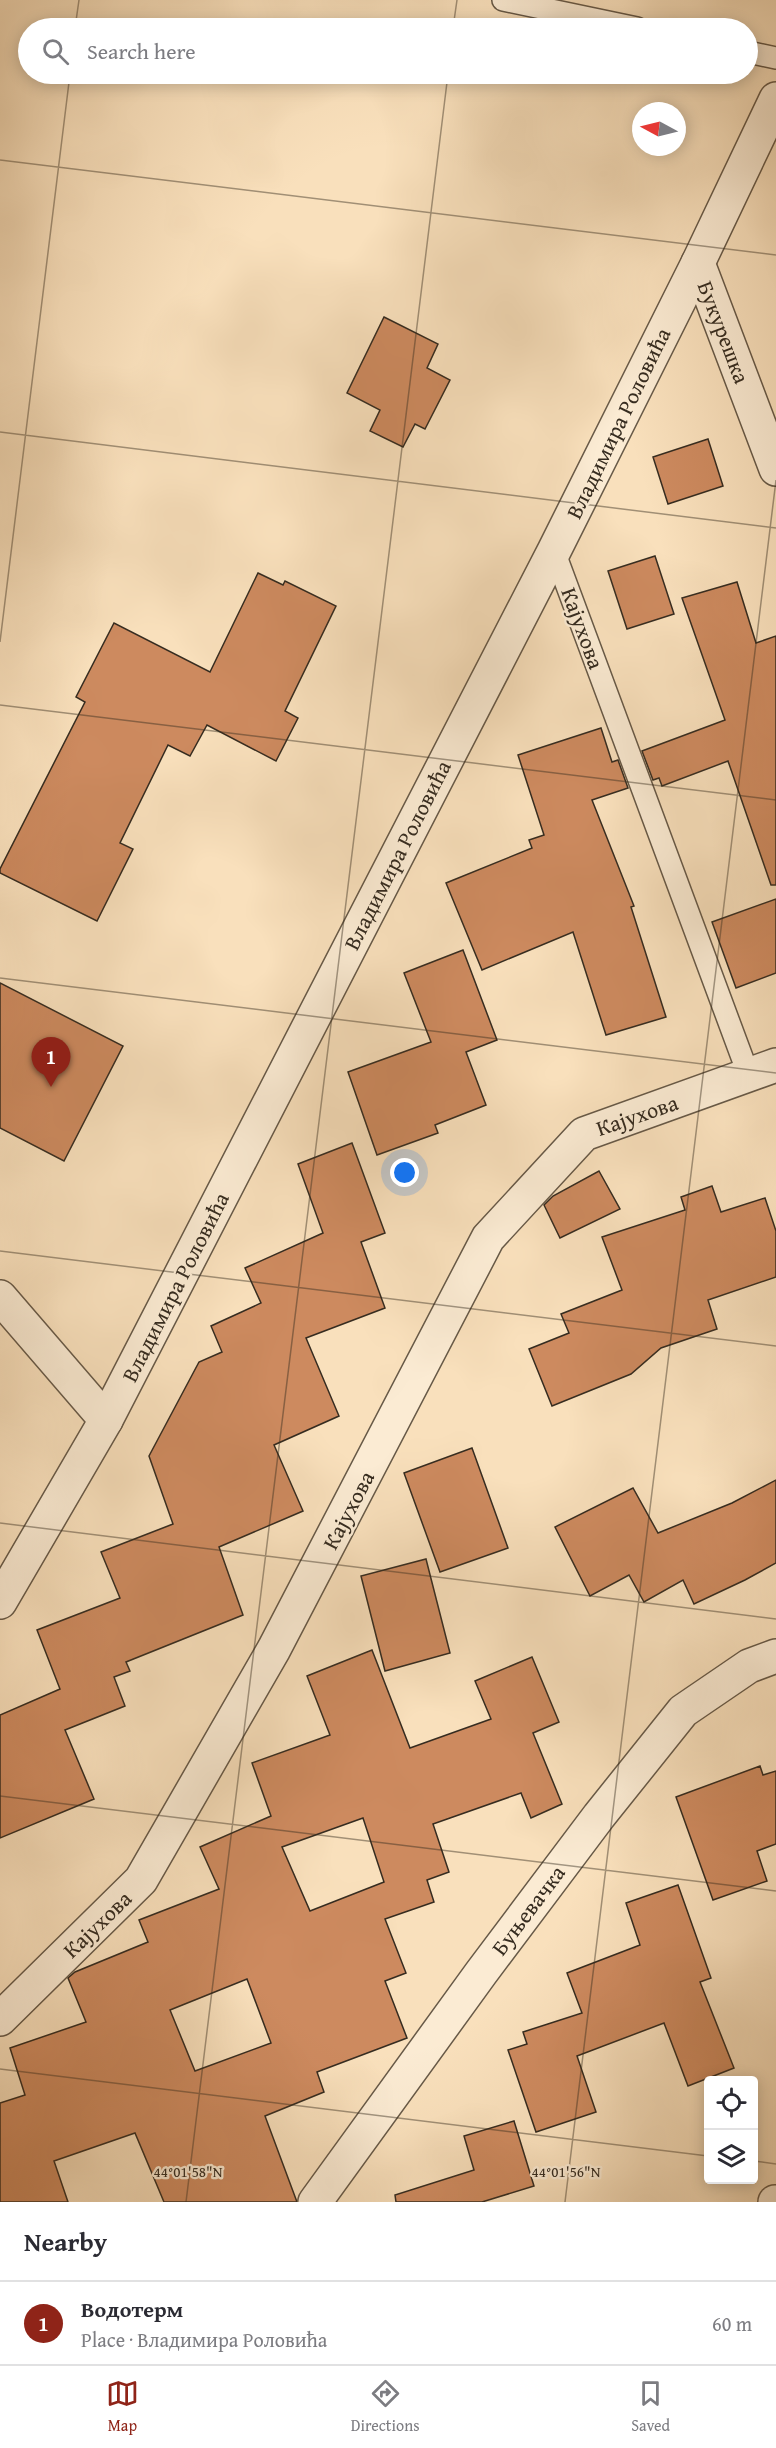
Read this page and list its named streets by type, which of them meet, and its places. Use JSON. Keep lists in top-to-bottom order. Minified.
{"streets":{"street":["Букурешка","Владимира Роловића","Кајухова","Буњевачка"]},"crossings":[["Букурешка","Владимира Роловића"],["Владимира Роловића","Кајухова"]],"north":"left","page":{"search":"Search here","pins":"1","heading":"Nearby","list":[{"mark":"1","name":"Водотерм","note":"Place · Владимира Роловића","value":"60 m"}],"nav":["Map","Directions","Saved"]},"coordinates":["44°01'58\"N","44°01'56\"N"]}
